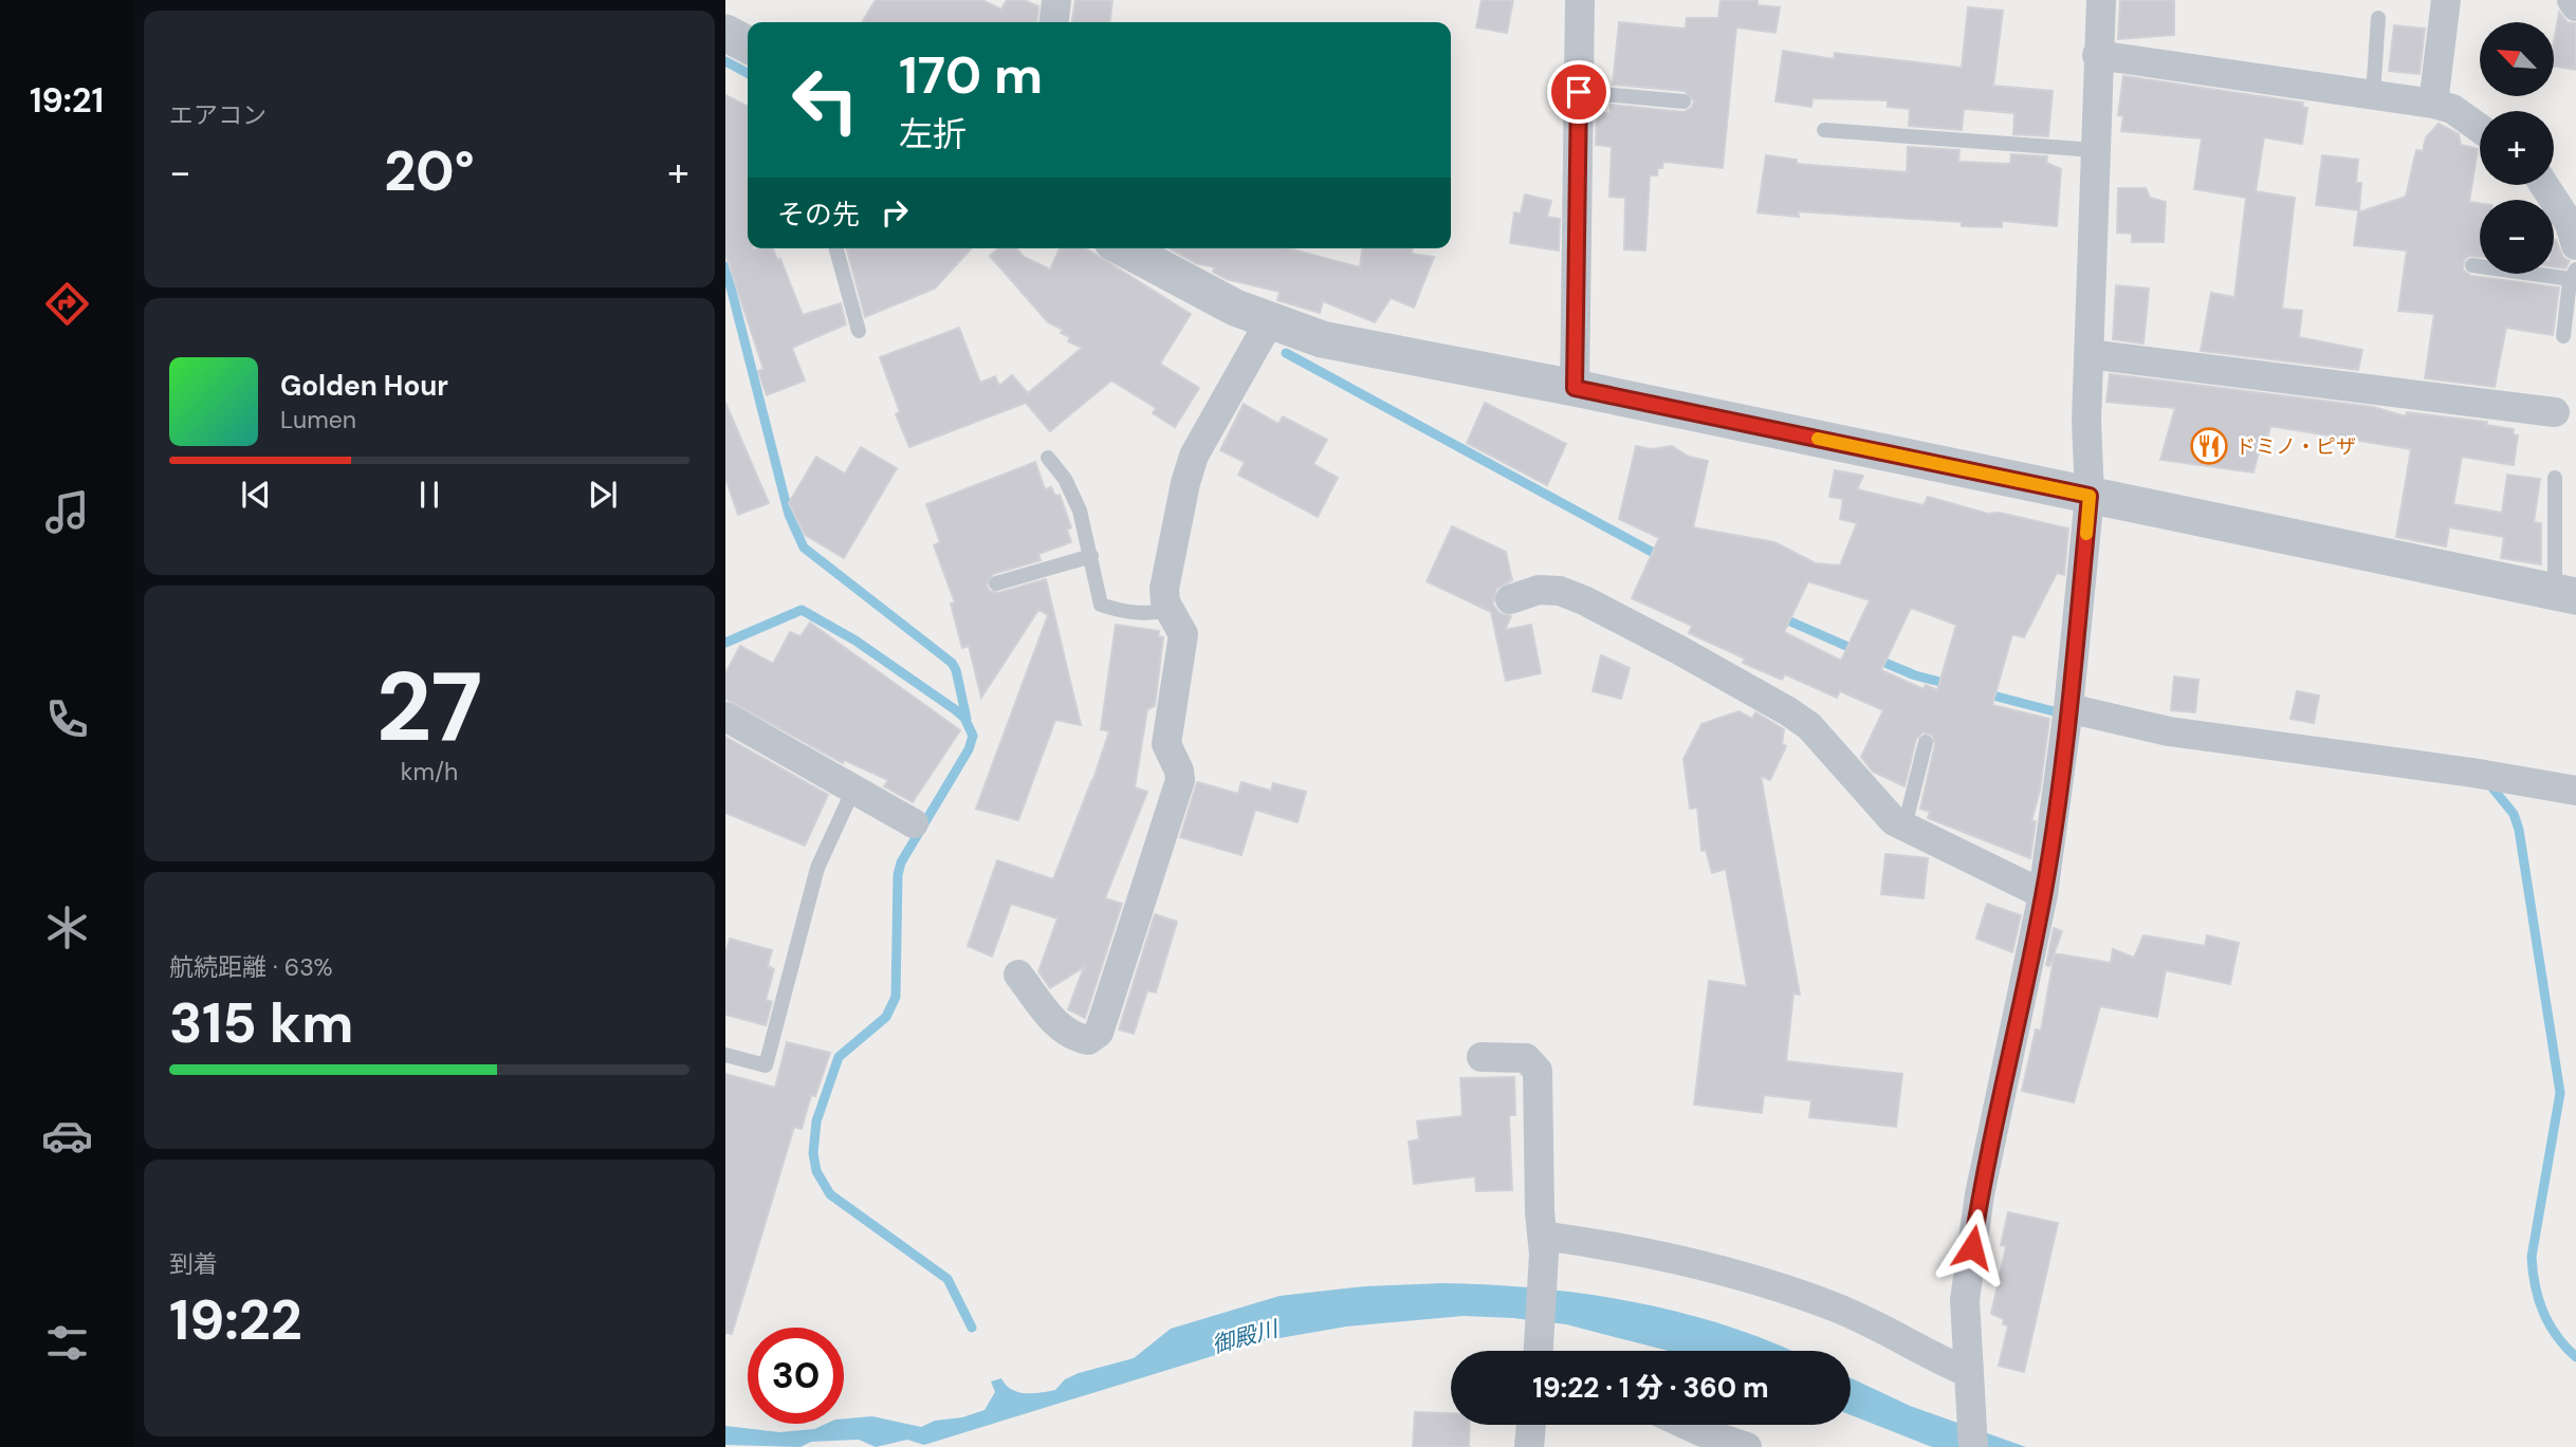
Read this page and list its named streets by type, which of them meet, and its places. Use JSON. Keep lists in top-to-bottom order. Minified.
{"water":["御殿川"],"places":{"restaurant":["ドミノ・ピザ"]},"north":"top left","page":{"tabs":"19:21","tile":["エアコン",["27","km/h"],["航続距離 · 63%","315 km"],["到着","19:22"]],"map_buttons":["+","−"],"turn":["170 m","左折"],"heat":["−","20°","+"],"then":"その先","song":["Golden Hour","Lumen"],"limit":"30","trip":"19:22 · 1 分 · 360 m"}}
